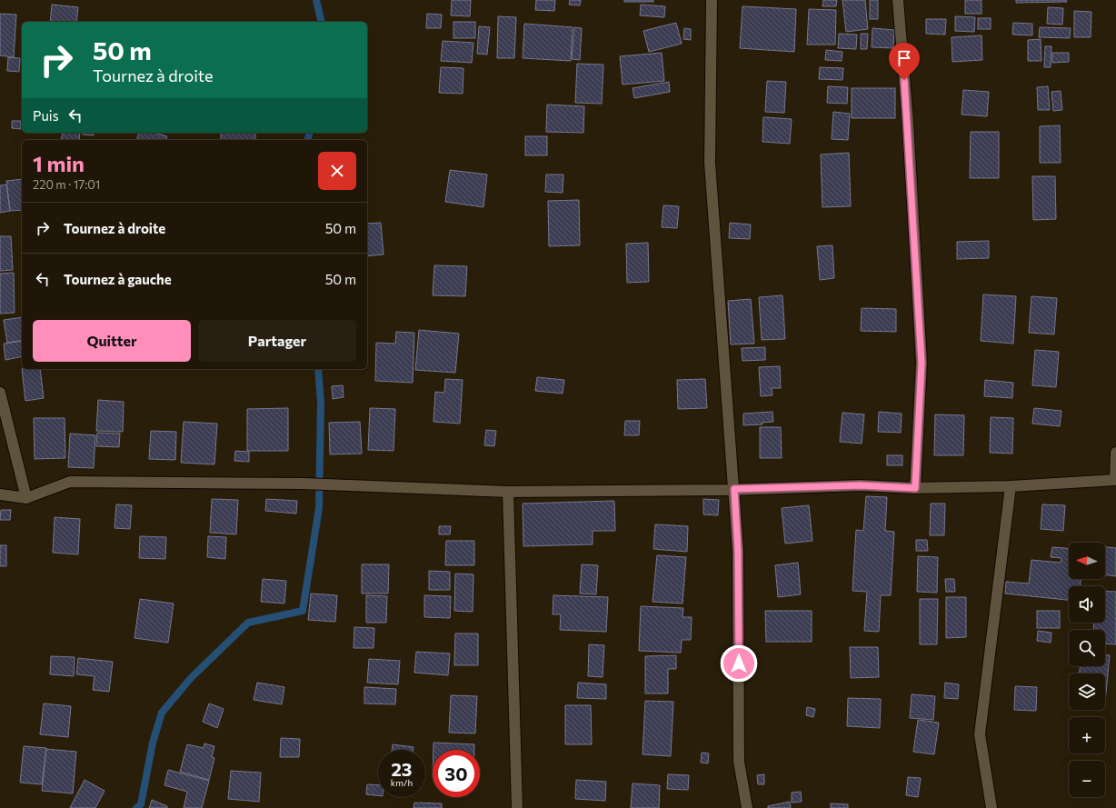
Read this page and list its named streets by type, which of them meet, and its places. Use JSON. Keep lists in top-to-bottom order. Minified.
{"north":"left","page":{"turn":["50 m","Tournez à droite"],"then":"Puis","heading":["1 min","220 m · 17:01"],"list":[{"name":"Tournez à droite","value":"50 m"},{"name":"Tournez à gauche","value":"50 m"}],"buttons":["Quitter","Partager"],"map_buttons":["+","−"],"speed":"23 km/h","limit":"30"}}
